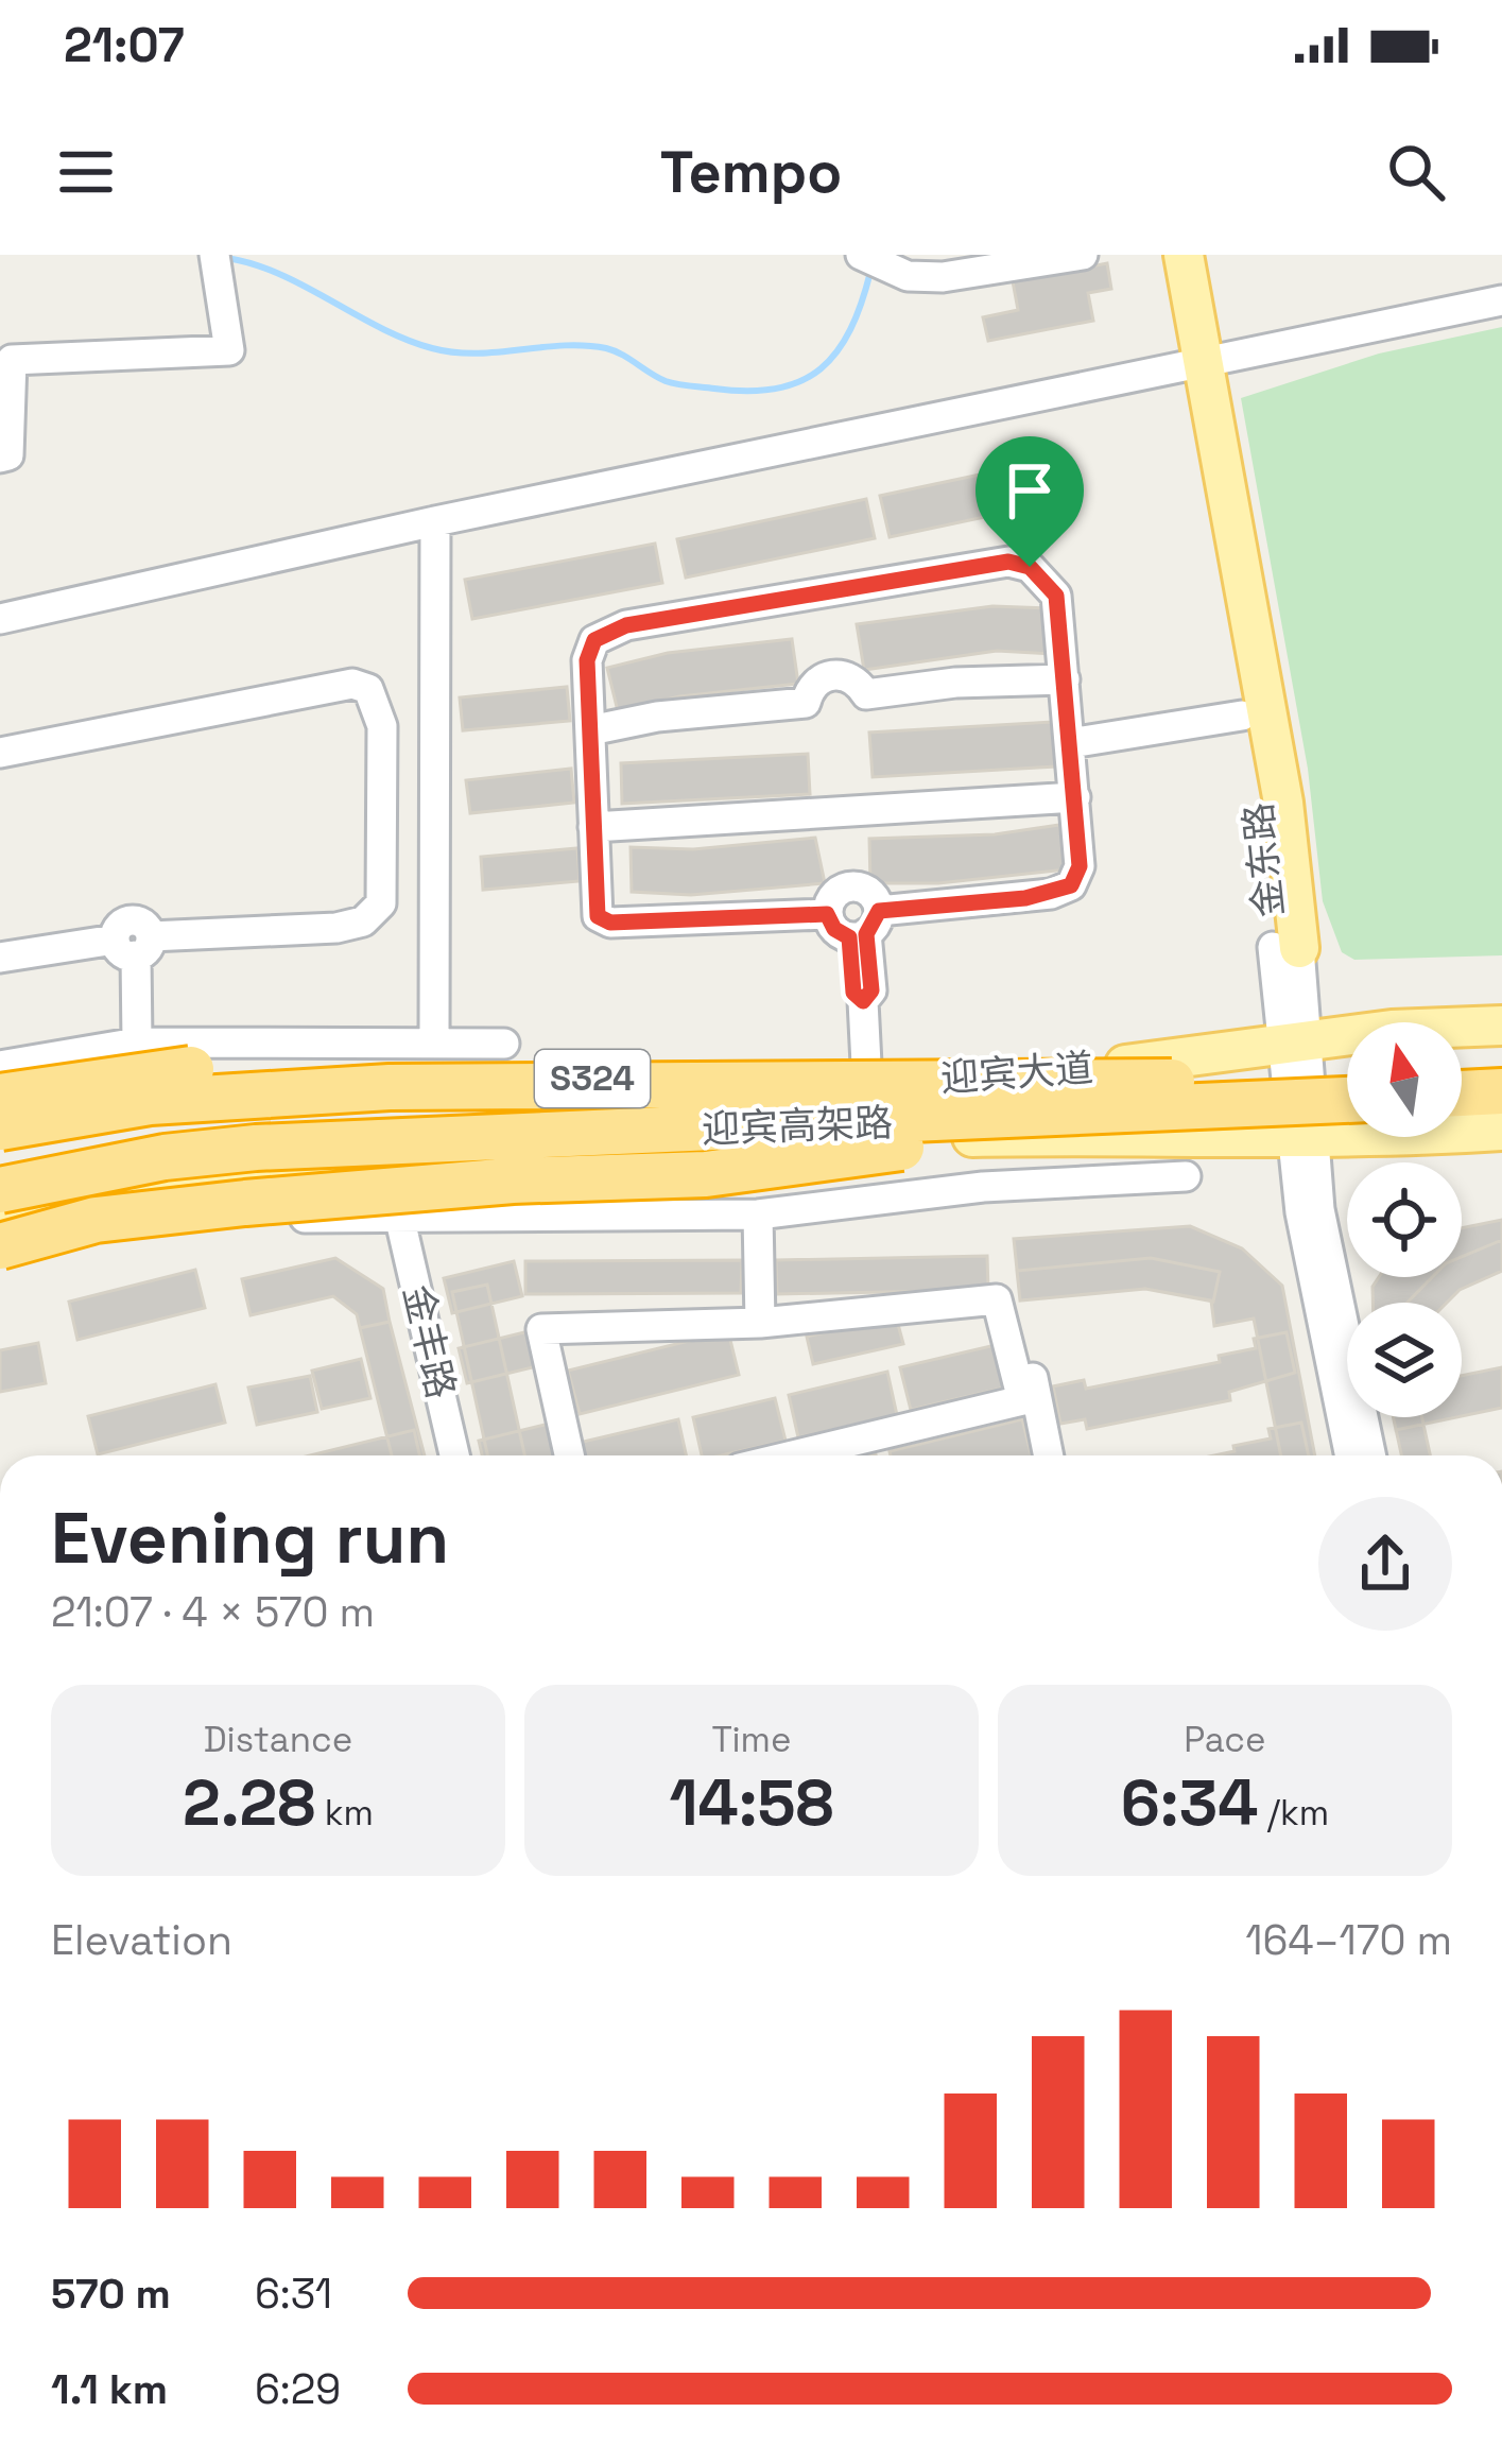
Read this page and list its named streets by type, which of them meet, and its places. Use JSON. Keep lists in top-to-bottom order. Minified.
{"streets":{"highway":["迎宾高架路"],"main road":["金东路","迎宾大道","S324"],"street":["金丰路"]},"crossings":[["金东路","迎宾大道"],["金东路","迎宾高架路"],["迎宾大道","迎宾高架路"]],"north":"top","page":{"status":"21:07","header":"Tempo","heading":["Evening run","21:07 · 4 × 570 m"],"stats":[["Distance","2.28 km"],["Time","14:58"],["Pace","6:34 /km"]],"chart":["Elevation","164–170 m"],"list":[{"name":"570 m","note":"6:31"},{"name":"1.1 km","note":"6:29"}]}}
